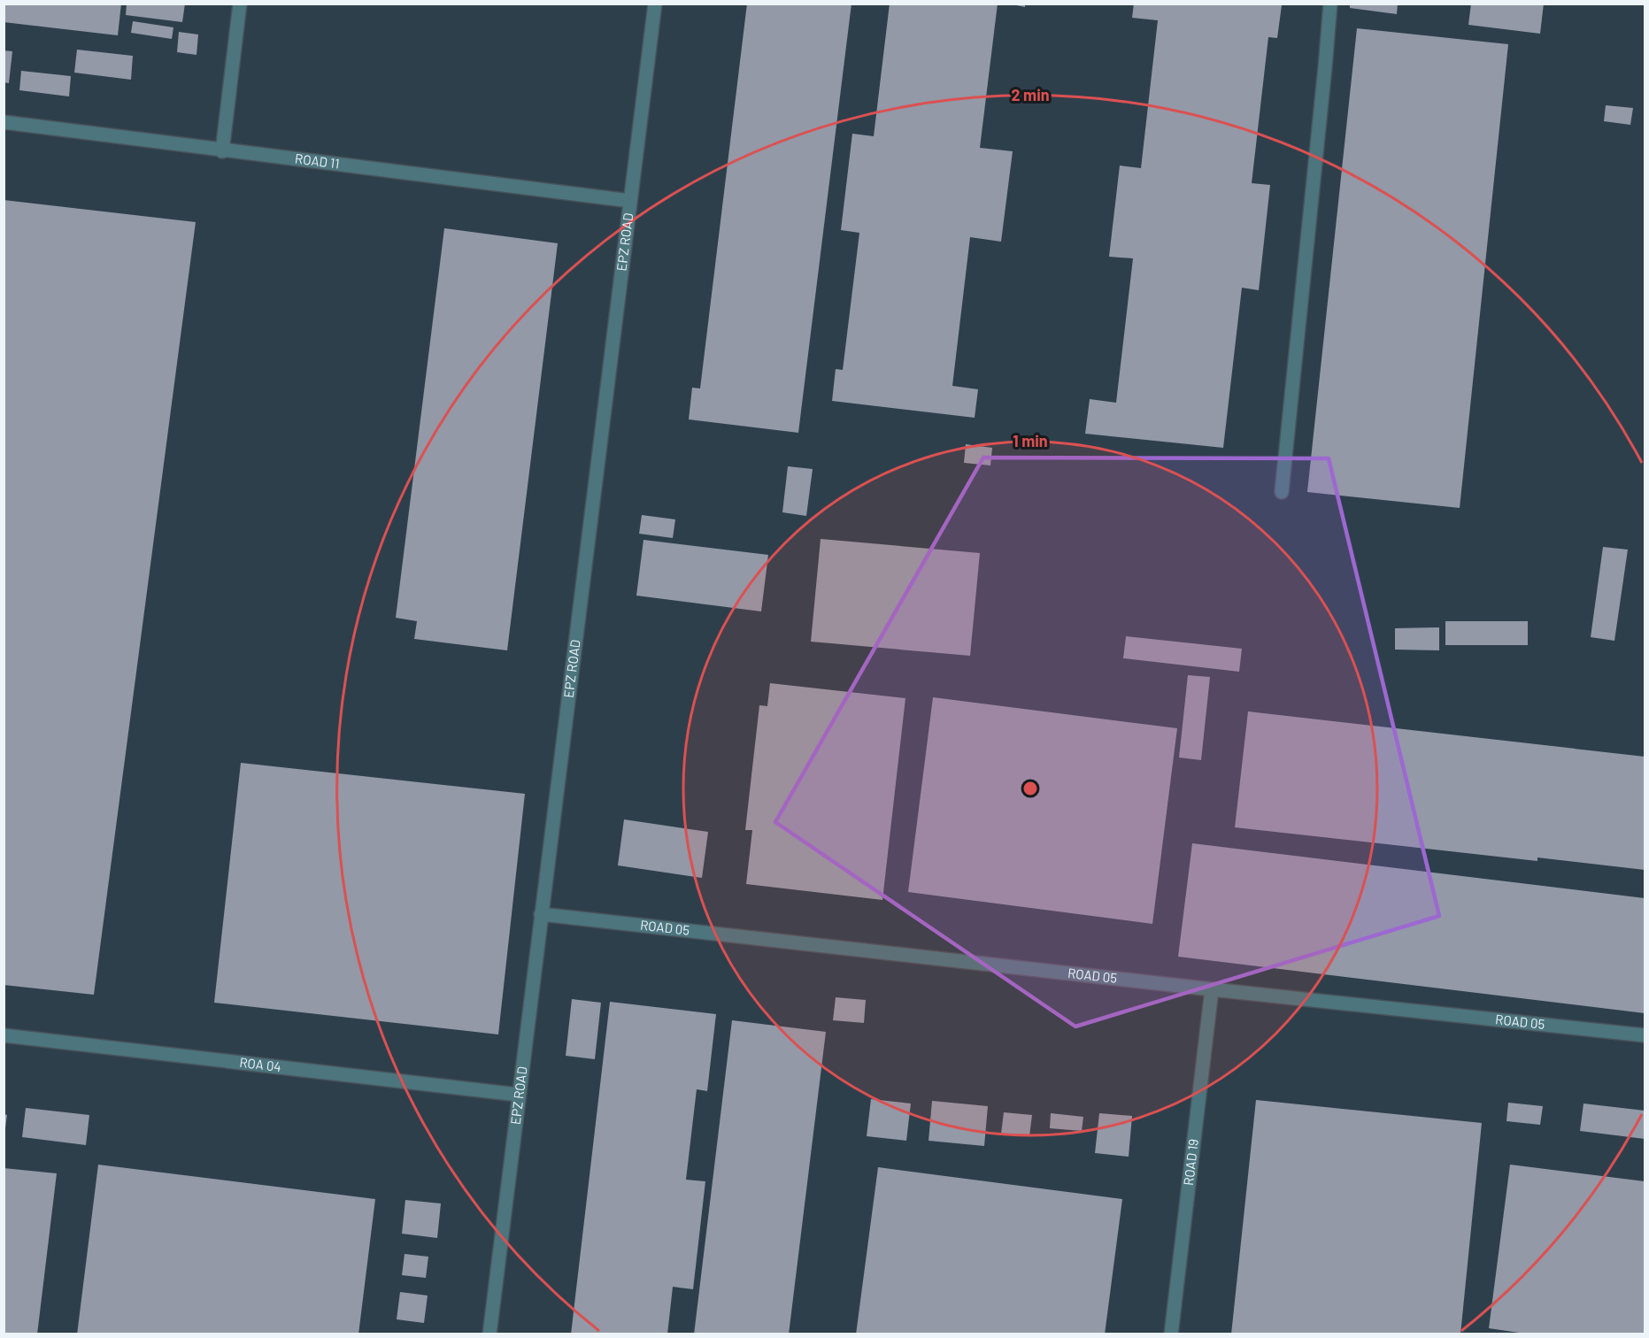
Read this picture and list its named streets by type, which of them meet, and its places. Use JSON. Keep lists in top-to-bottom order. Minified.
{"streets":{"street":["ROAD 11","EPZ ROAD","ROAD 05","ROA 04","ROAD 19"]},"crossings":[["ROAD 11","EPZ ROAD"],["EPZ ROAD","ROAD 05"],["EPZ ROAD","ROA 04"],["ROAD 05","ROAD 19"]],"rings":["2 min","1 min"]}
